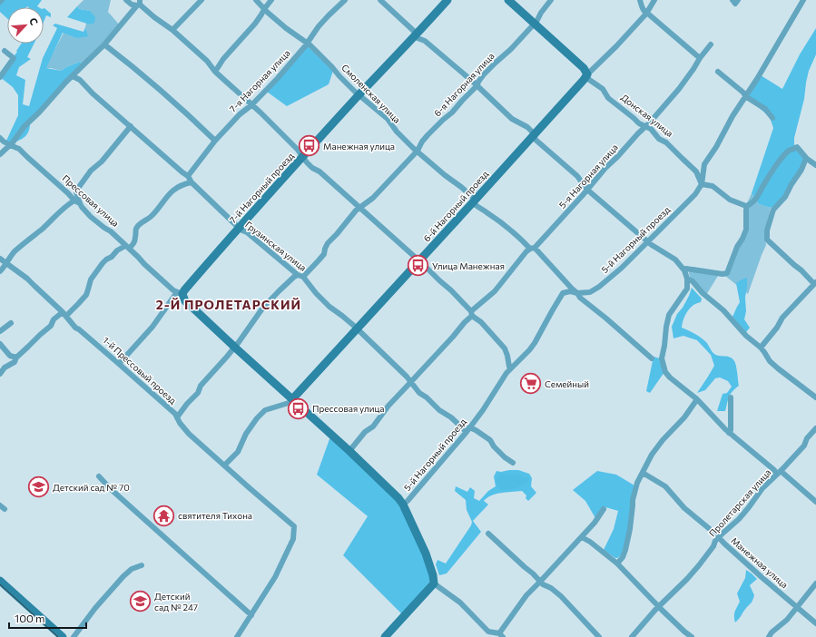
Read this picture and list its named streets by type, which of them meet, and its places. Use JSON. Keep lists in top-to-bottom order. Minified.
{"streets":{"street":["7-я Нагорная улица","6-я Нагорная улица","Смоленская улица","Донская улица","5-я Нагорная улица","7-й Нагорный проезд","Прессовая улица","6-й Нагорный проезд","5-й Нагорный проезд","Грузинская улица","1-й Прессовый проезд","Пролетарская улица","Манежная улица"]},"crossings":[["7-я Нагорная улица","Смоленская улица"],["7-я Нагорная улица","Грузинская улица"],["6-я Нагорная улица","Смоленская улица"],["6-я Нагорная улица","Донская улица"],["6-я Нагорная улица","Прессовая улица"],["6-я Нагорная улица","Грузинская улица"],["6-я Нагорная улица","1-й Прессовый проезд"],["Смоленская улица","5-я Нагорная улица"],["Смоленская улица","7-й Нагорный проезд"],["Смоленская улица","6-й Нагорный проезд"],["Смоленская улица","5-й Нагорный проезд"],["Донская улица","5-я Нагорная улица"],["Донская улица","6-й Нагорный проезд"],["Донская улица","5-й Нагорный проезд"],["5-я Нагорная улица","Прессовая улица"],["5-я Нагорная улица","Грузинская улица"],["7-й Нагорный проезд","Прессовая улица"],["7-й Нагорный проезд","Грузинская улица"],["7-й Нагорный проезд","1-й Прессовый проезд"],["Прессовая улица","6-й Нагорный проезд"],["Прессовая улица","5-й Нагорный проезд"],["6-й Нагорный проезд","Грузинская улица"],["6-й Нагорный проезд","1-й Прессовый проезд"],["5-й Нагорный проезд","Грузинская улица"],["Пролетарская улица","Манежная улица"]],"districts":["2-Й ПРОЛЕТАРСКИЙ"],"places":{"bus stop":["Манежная улица","Улица Манежная","Прессовая улица"],"supermarket":["Семейный"],"school or university":["Детский сад № 70","Детский сад № 247"],"temple":["святителя Тихона"]},"scale_bar":"100 m","north":"top right"}
